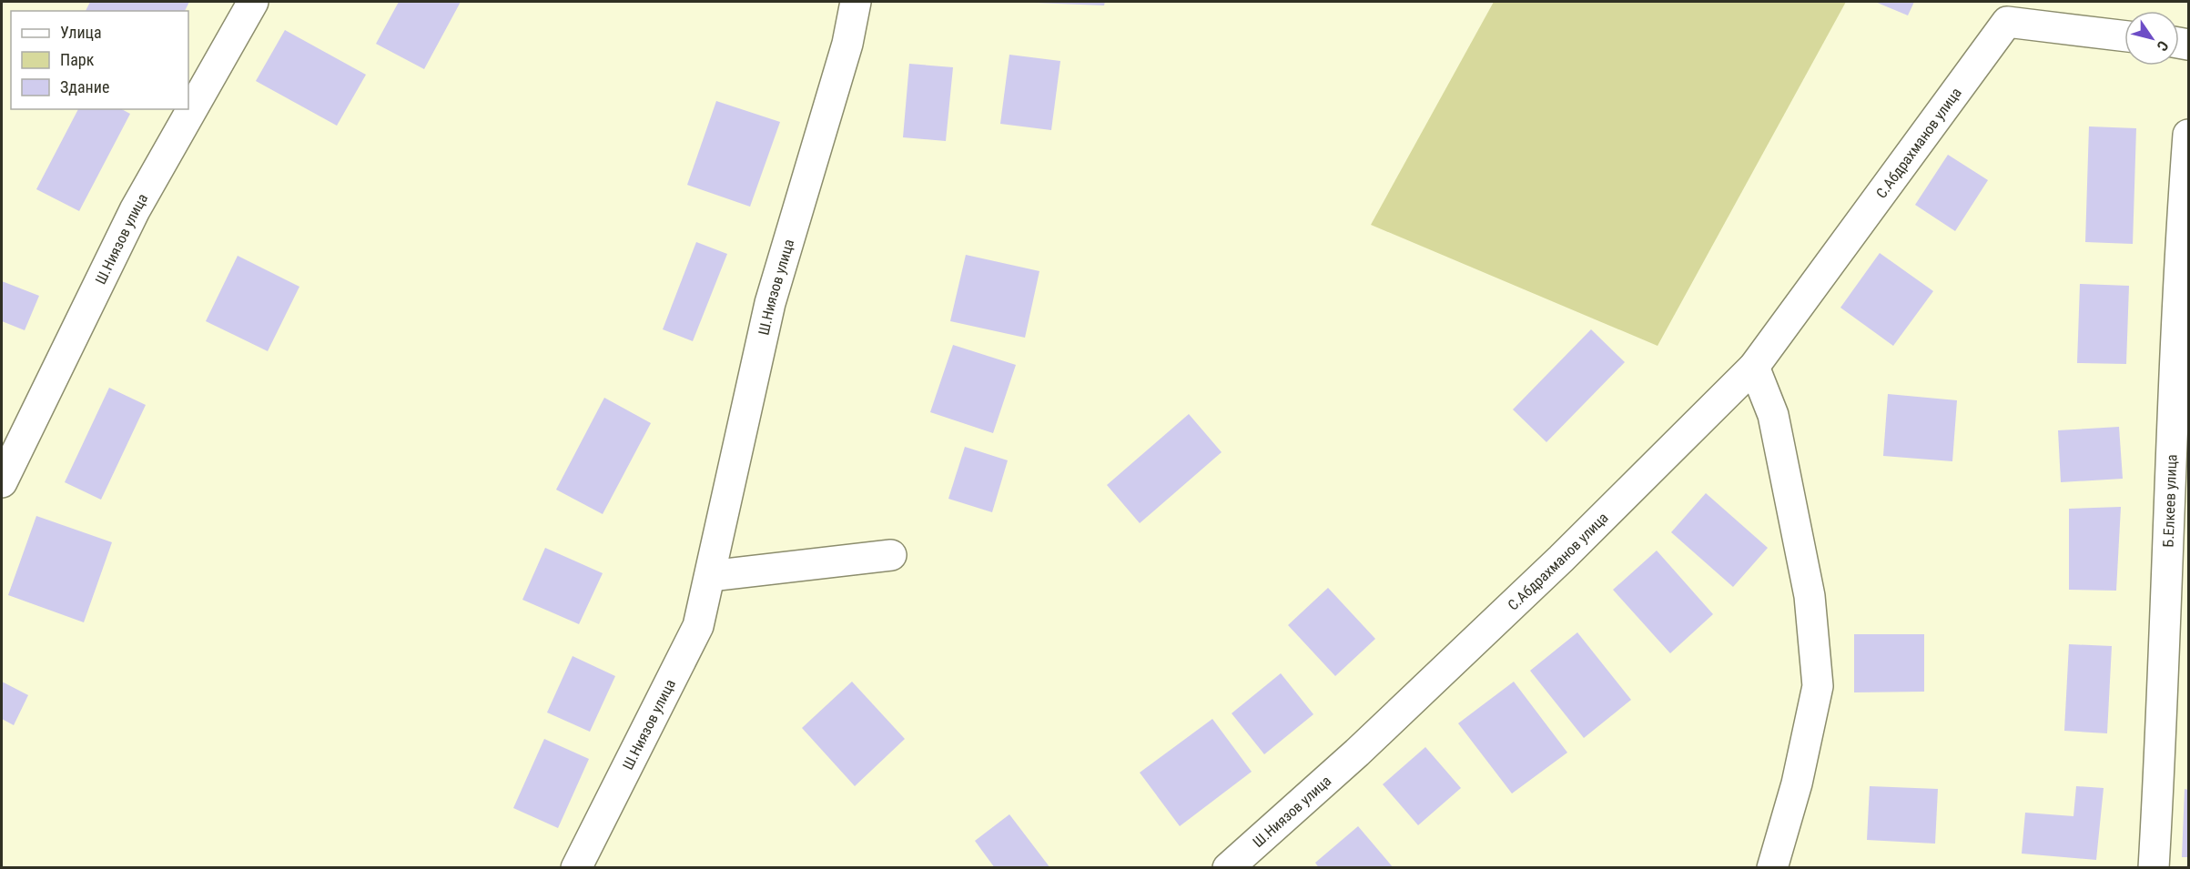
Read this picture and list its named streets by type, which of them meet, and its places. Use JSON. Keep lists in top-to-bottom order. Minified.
{"streets":{"street":["С.Абдрахманов улица","Ш.Ниязов улица","Б.Елкеев улица"]},"crossings":[["С.Абдрахманов улица","Ш.Ниязов улица"]],"legend":["Улица","Парк","Здание"],"north":"bottom right"}
